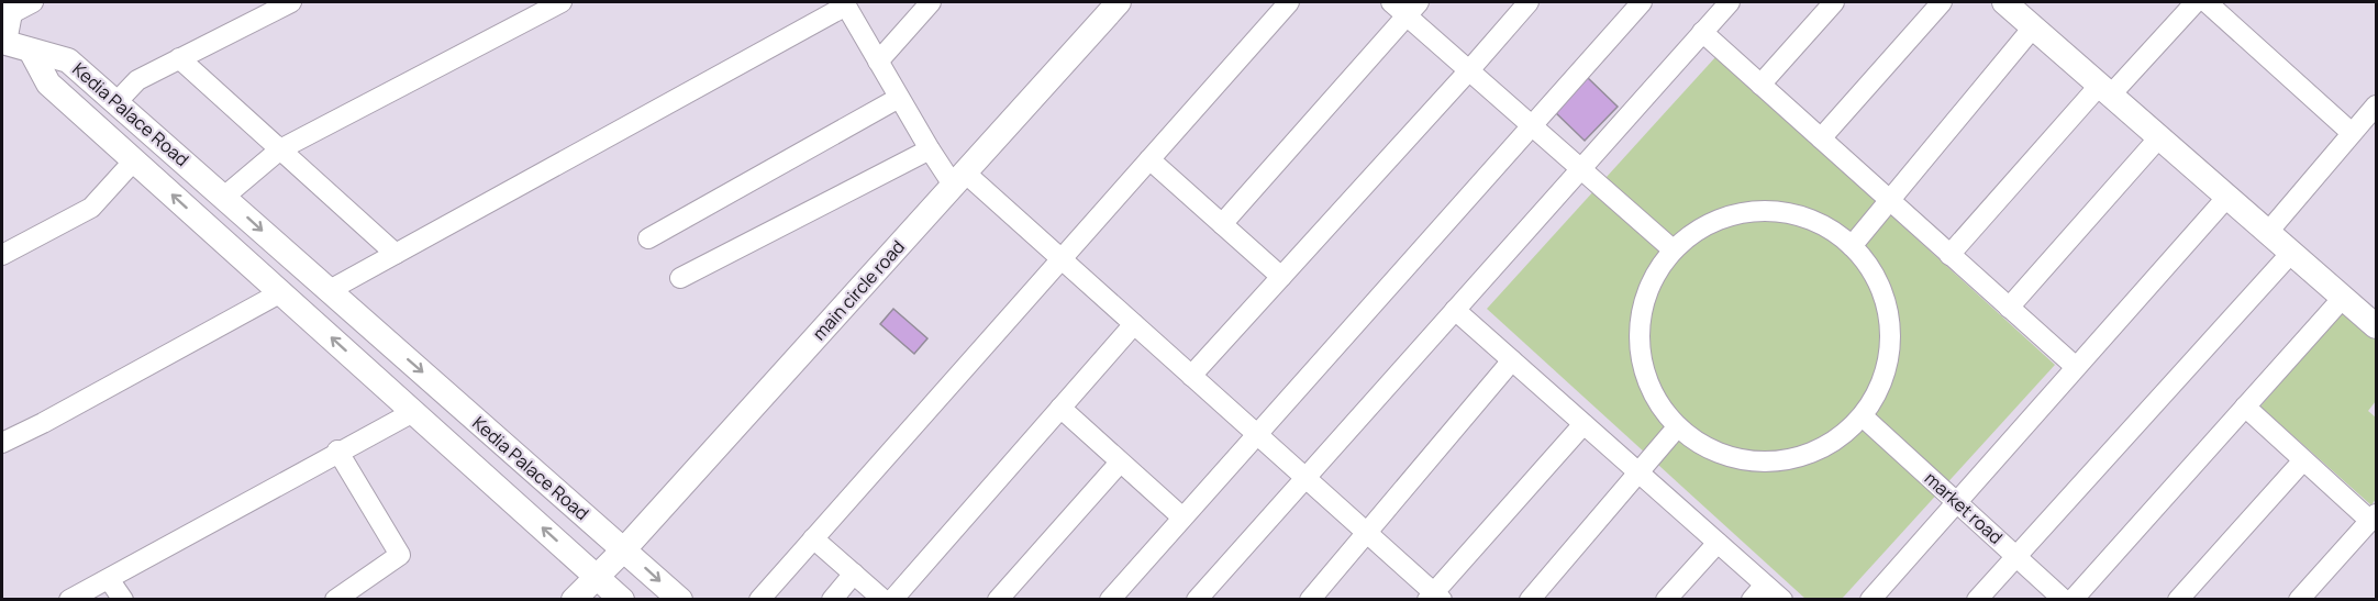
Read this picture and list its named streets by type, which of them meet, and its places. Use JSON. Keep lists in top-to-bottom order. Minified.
{"streets":{"street":["Kedia Palace Road","main circle road","market road"]},"crossings":[["Kedia Palace Road","main circle road"]]}
